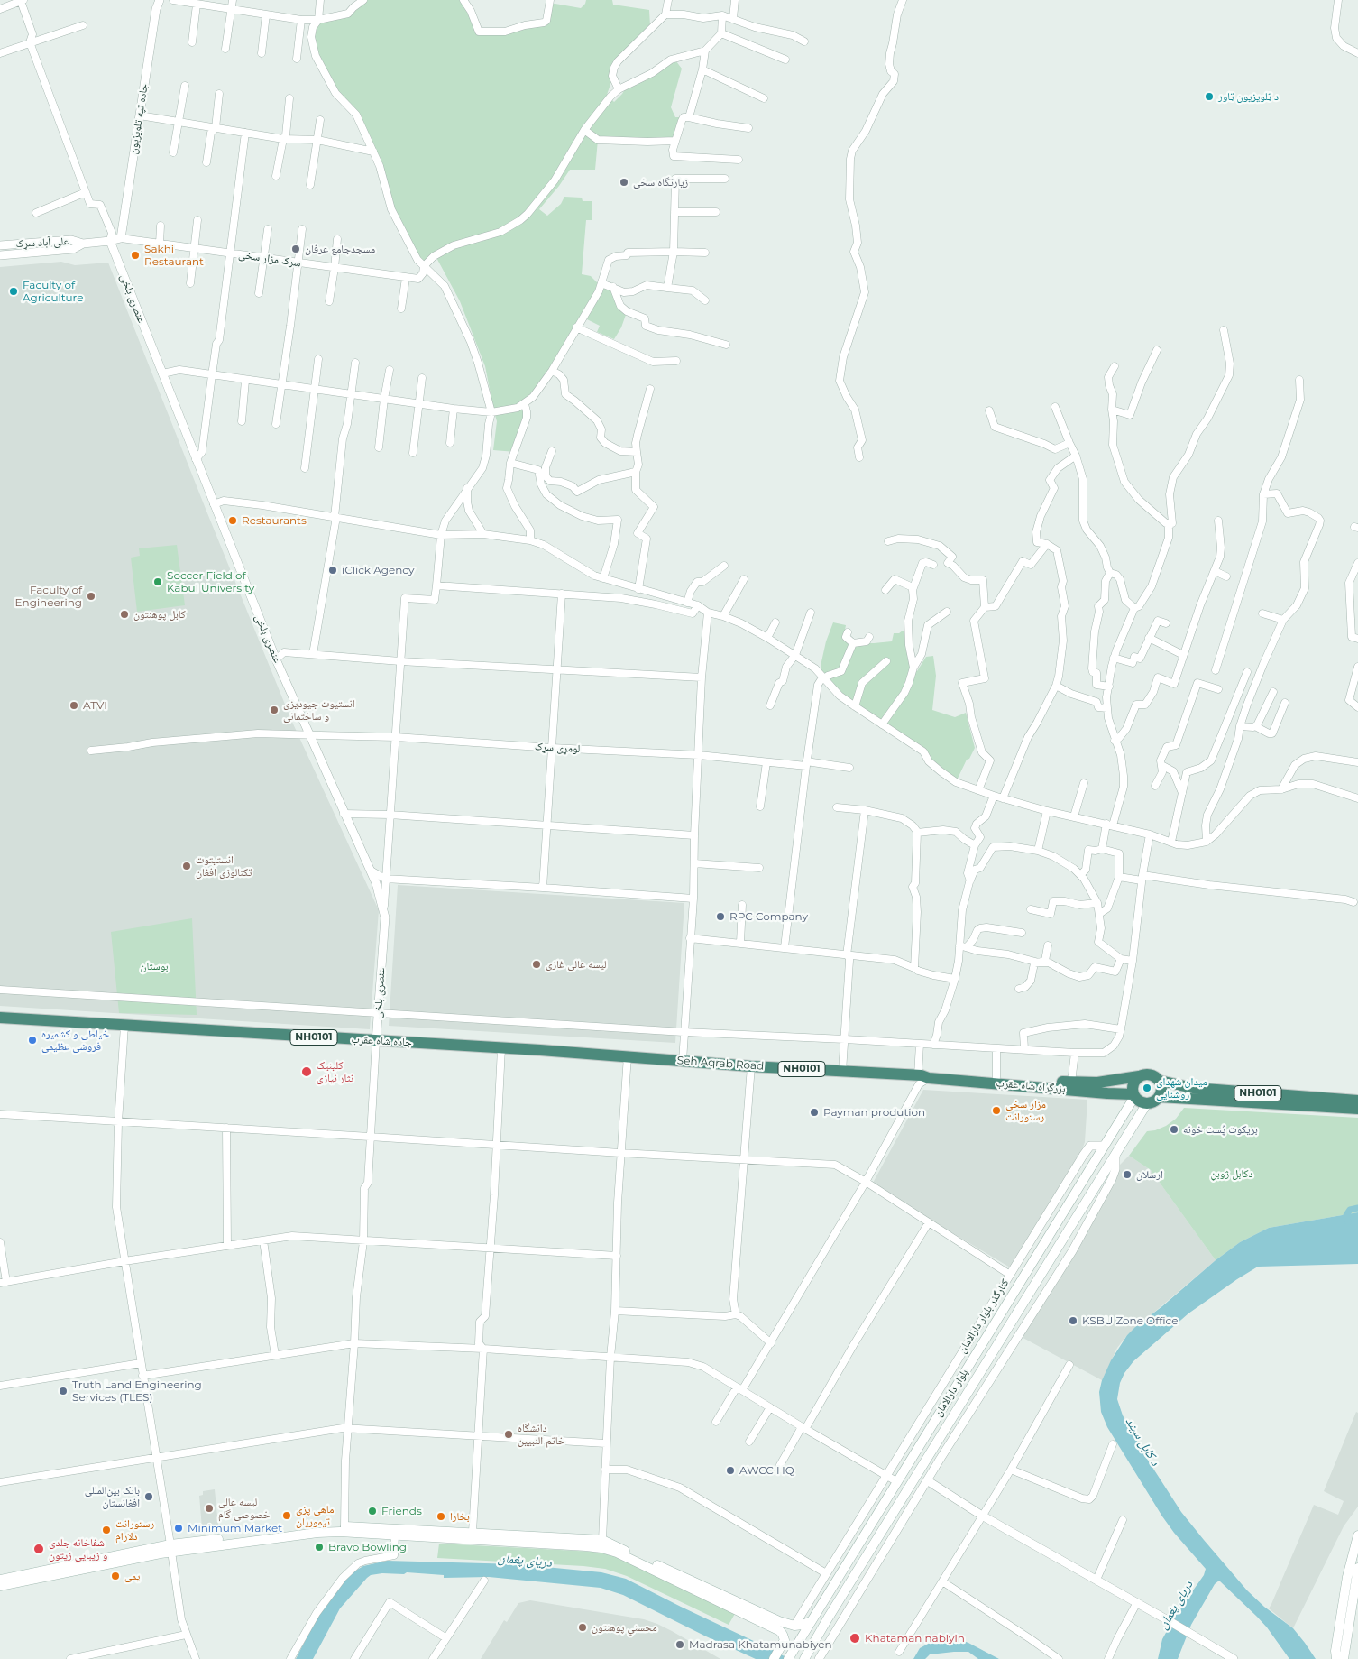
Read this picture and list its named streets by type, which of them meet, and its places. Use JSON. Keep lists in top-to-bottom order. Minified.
{"streets":{"highway":["NH0101","جاده شاه عقرب","Seh Aqrab Road","بزرگراه شاه عقرب"],"main road":["بلوار دارالامان"],"street":["جاده تپه تلویزیون","علی آباد سړک","سرک مزار سخی","عنصری بلخی","لومړی سړک","کنارگذر بلوار دارالامان"]},"crossings":[["جاده تپه تلویزیون","علی آباد سړک"],["جاده تپه تلویزیون","سرک مزار سخی"],["علی آباد سړک","سرک مزار سخی"],["علی آباد سړک","عنصری بلخی"],["عنصری بلخی","لومړی سړک"],["عنصری بلخی","جاده شاه عقرب"],["NH0101","بزرگراه شاه عقرب"],["NH0101","بلوار دارالامان"],["جاده شاه عقرب","Seh Aqrab Road"],["Seh Aqrab Road","بزرگراه شاه عقرب"],["بزرگراه شاه عقرب","بلوار دارالامان"],["کنارگذر بلوار دارالامان","بلوار دارالامان"]],"water":["د کابل سيند","دریای پغمان"],"parks":["بوستان","دکابل ژوبڼ"],"places":["د ټلویزیون ټاور","زیارتگاه سخی","مسجدجامع عرفان","Sakhi Restaurant","Faculty of Agriculture","Restaurants","iClick Agency","Soccer Field of Kabul University","Faculty of Engineering","کابل پوهنتون","ATVI","انستیوت جیودیزی و ساختمانی","انستیتوت تکنالوژی افغان","RPC Company","لیسه عالی غازی","خیاطی و کشمیره فروشی عظیمی","کلینیک نثار نیازی","میدان شهدای روشنایی","مزار سخی رستورانت","Payman prodution","بریکوت پُست خونه","ارسلان","KSBU Zone Office","Truth Land Engineering Services (TLES)","دانشگاه خاتم النبیین","AWCC HQ","بانک بین‌المللی افغانستان","لیسه عالی خصوصی گام","Friends","ماهی پزی تیموریان","بخارا","Minimum Market","رستورانت دلارام","Bravo Bowling","شفاخانه جلدی و زیبایی زیتون","یمی","محسني پوهنتون","Khataman nabiyin","Madrasa Khatamunabiyen"]}
